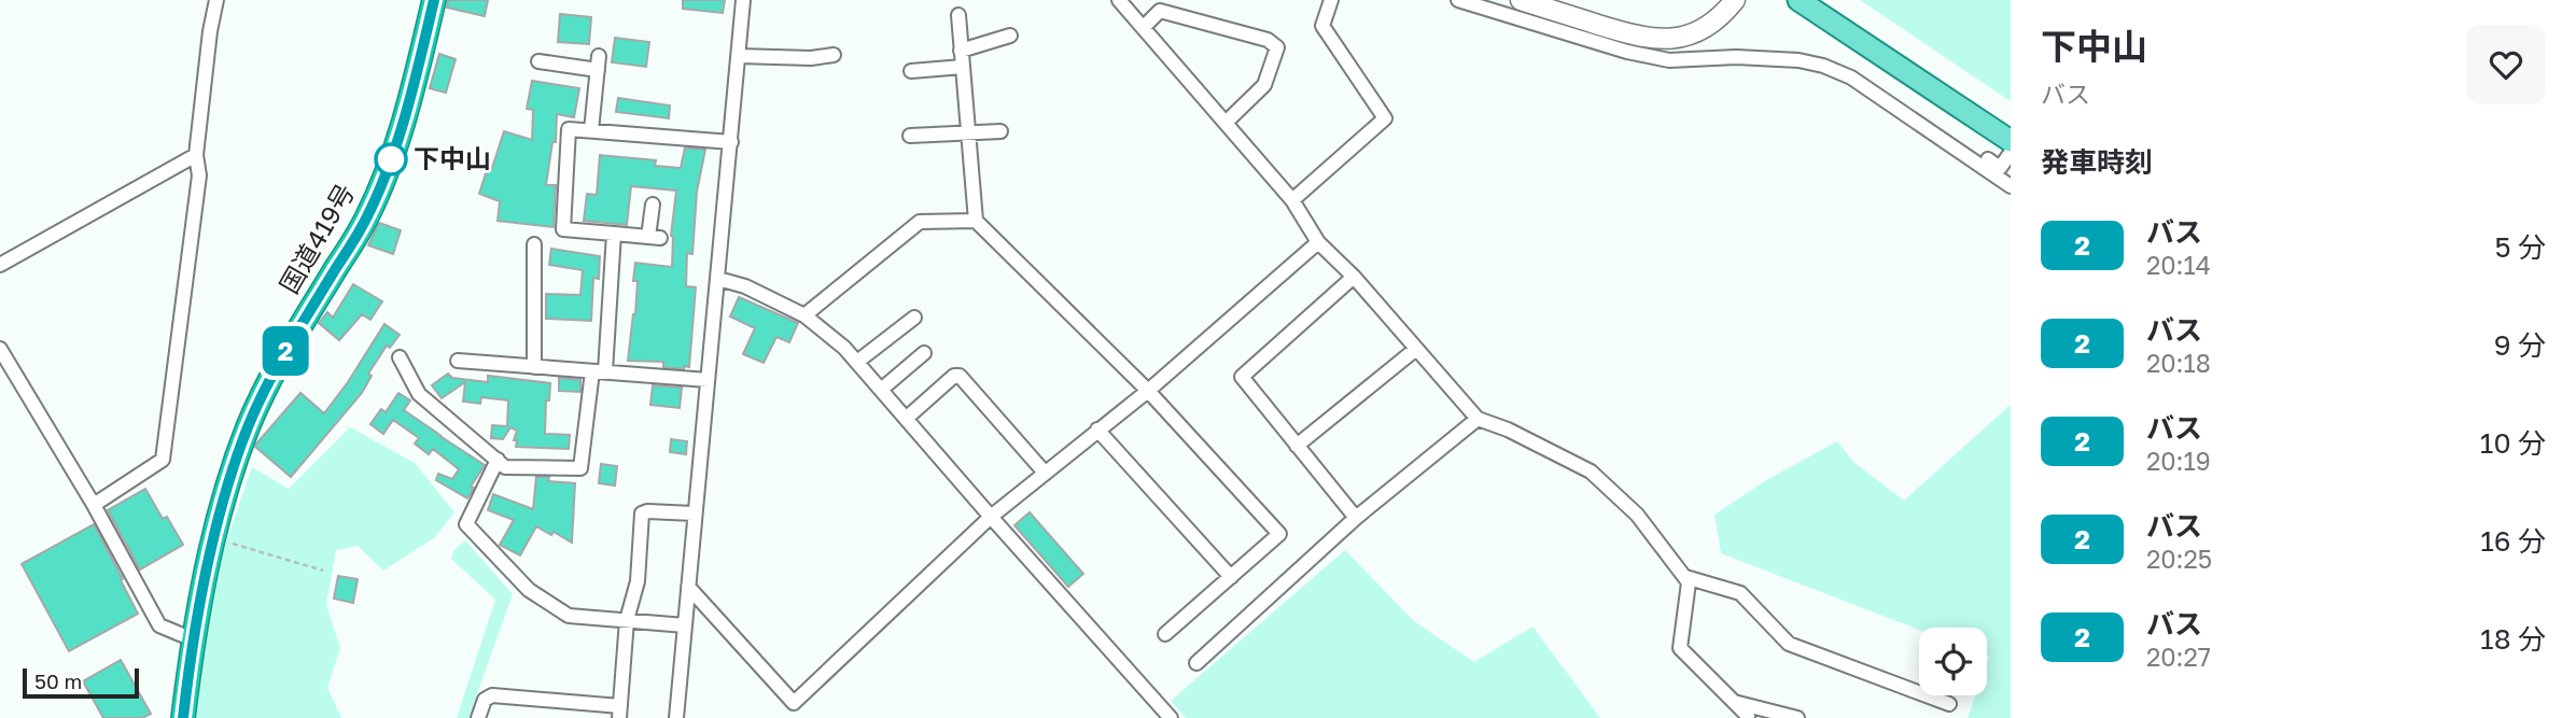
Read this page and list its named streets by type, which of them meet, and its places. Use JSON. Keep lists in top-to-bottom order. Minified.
{"streets":{"highway":["国道419号"]},"places":["下中山"],"lines":["bus line 2"],"scale_bar":"50 m","page":{"on_map":"2","heading":[["下中山","バス"],"発車時刻"],"list":[{"mark":"2","name":"バス","note":"20:14","value":"5 分"},{"mark":"2","name":"バス","note":"20:18","value":"9 分"},{"mark":"2","name":"バス","note":"20:19","value":"10 分"},{"mark":"2","name":"バス","note":"20:25","value":"16 分"},{"mark":"2","name":"バス","note":"20:27","value":"18 分"}],"scale":"50 m"}}
